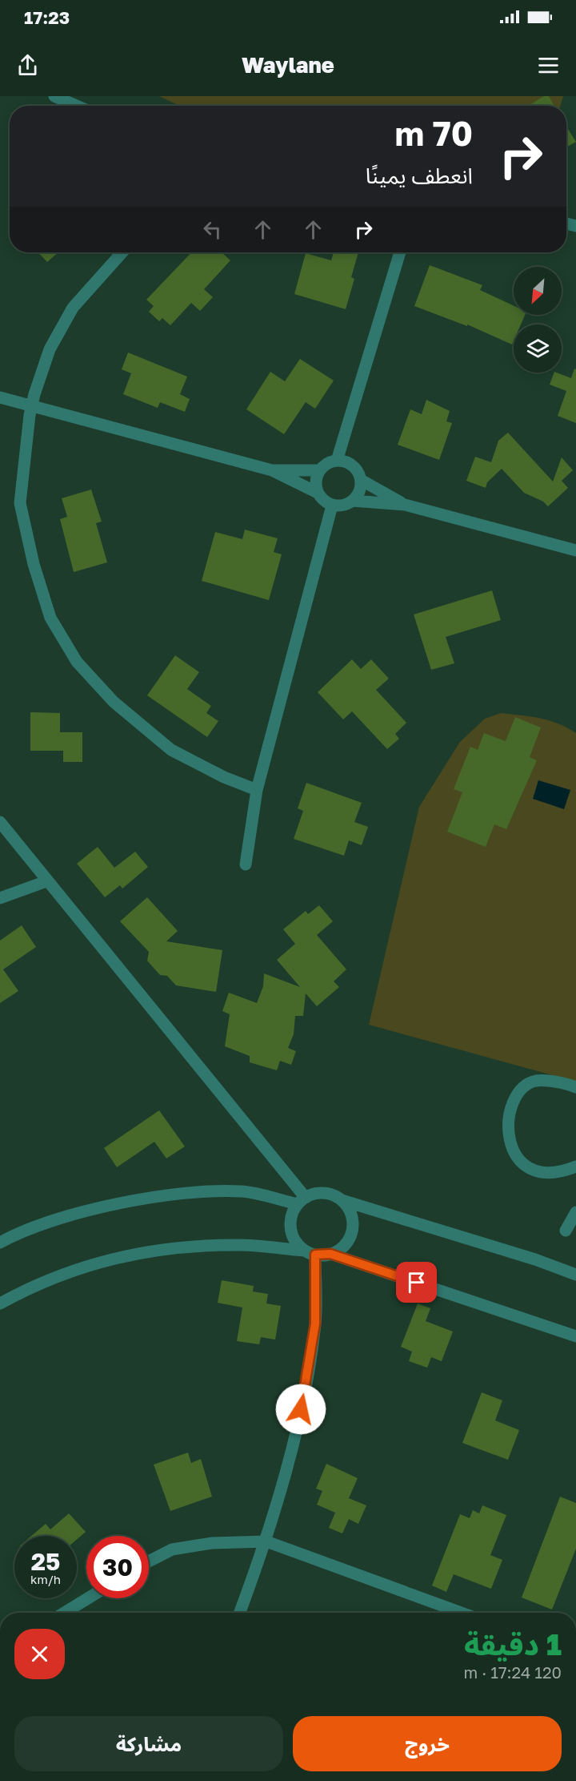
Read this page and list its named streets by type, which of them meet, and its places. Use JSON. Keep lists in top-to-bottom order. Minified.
{"north":"bottom left","page":{"status":"17:23","header":"Waylane","turn":["70 m","انعطف يمينًا"],"speed":"25 km/h","limit":"30","heading":["1 دقيقة","120 m · 17:24"],"buttons":["خروج","مشاركة"]}}
